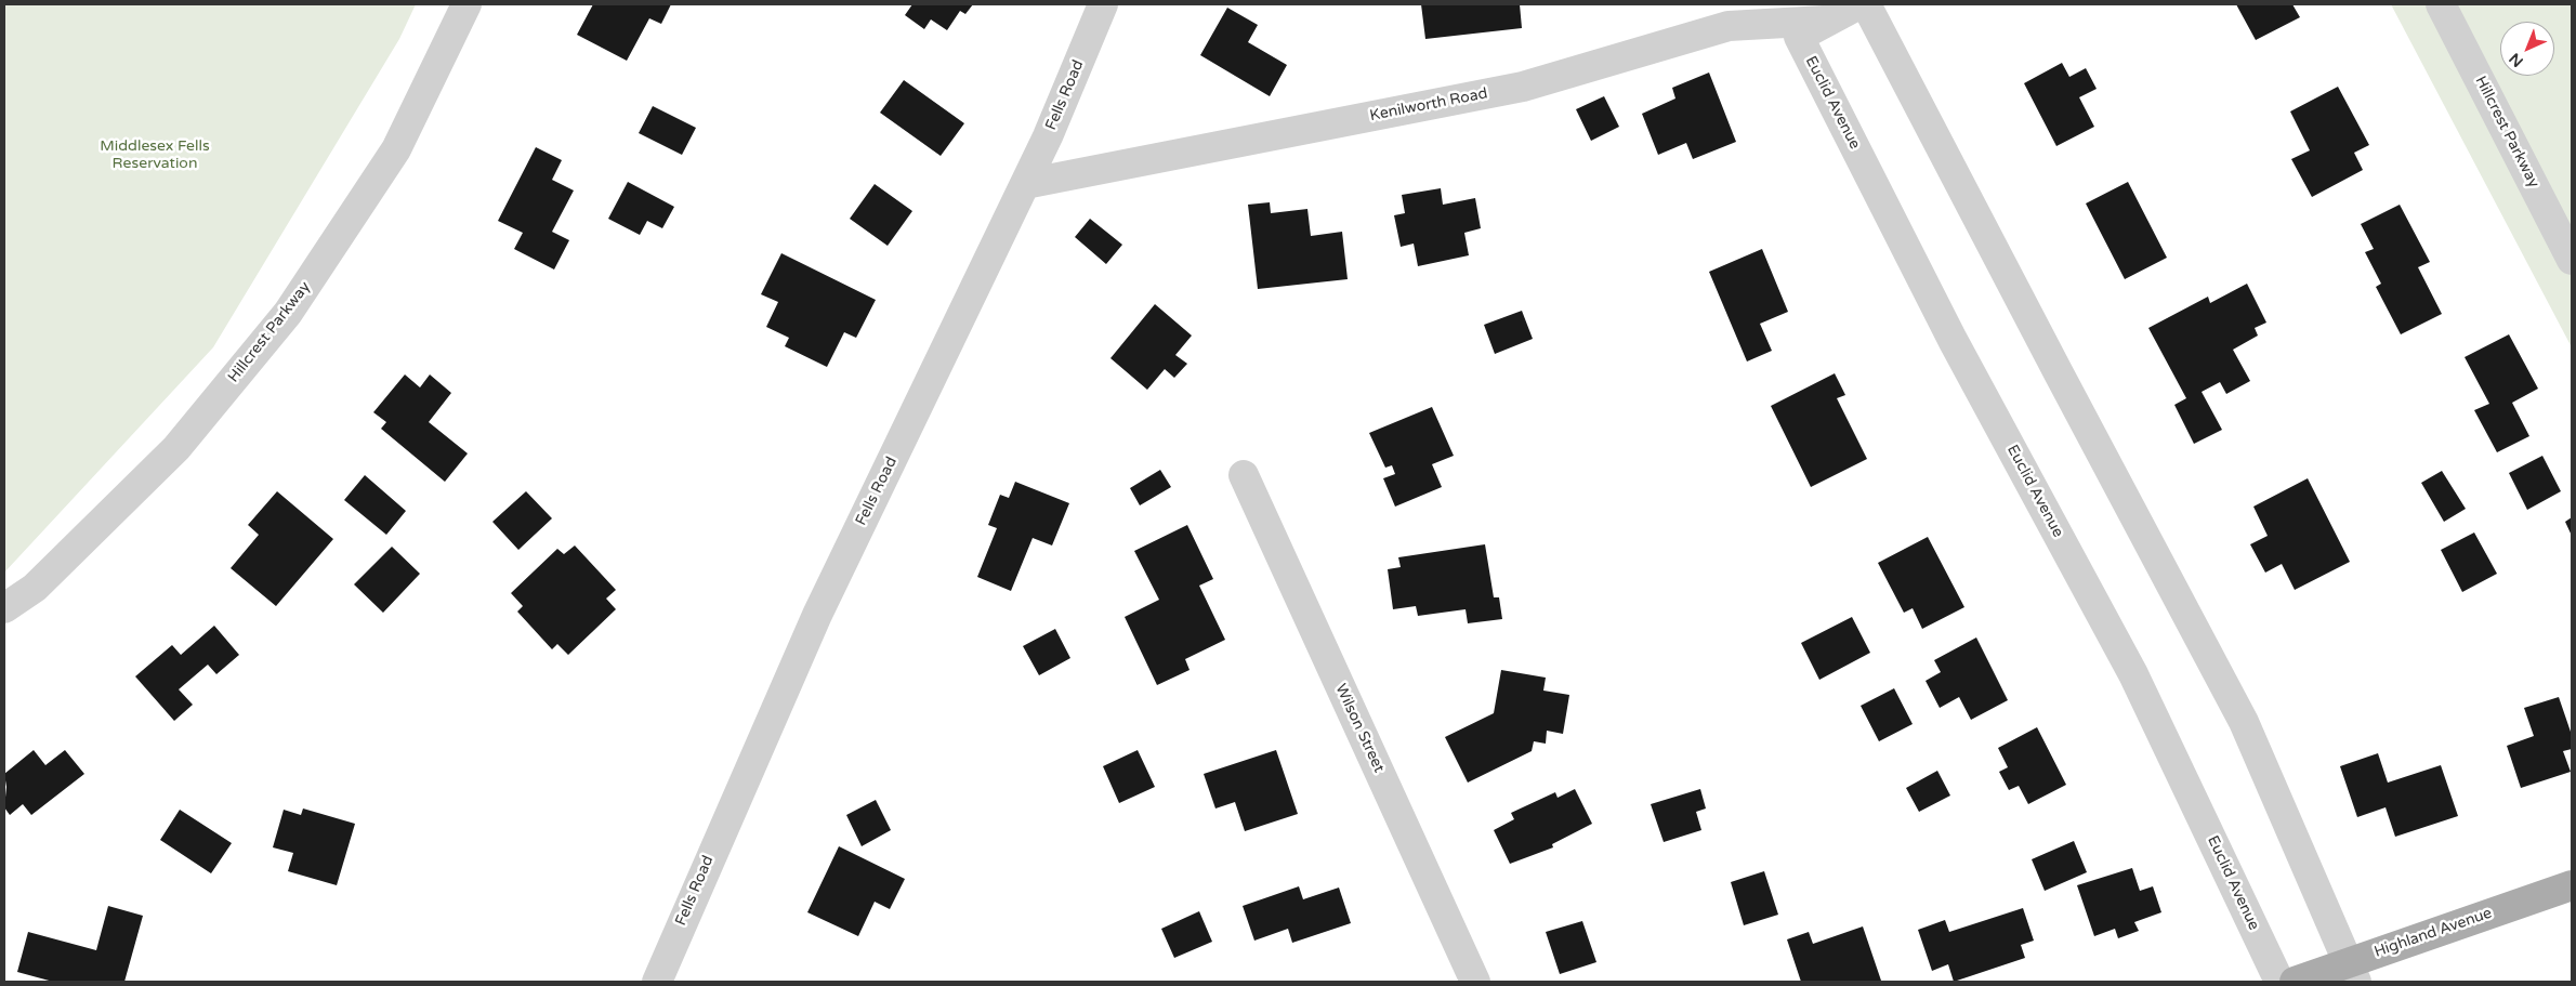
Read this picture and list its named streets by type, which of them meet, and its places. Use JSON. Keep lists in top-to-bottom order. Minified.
{"streets":{"main road":["Highland Avenue"],"street":["Fells Road","Euclid Avenue","Kenilworth Road","Hillcrest Parkway","Wilson Street"]},"crossings":[["Fells Road","Kenilworth Road"],["Euclid Avenue","Kenilworth Road"]],"parks":["Middlesex Fells Reservation"],"north":"bottom left"}
